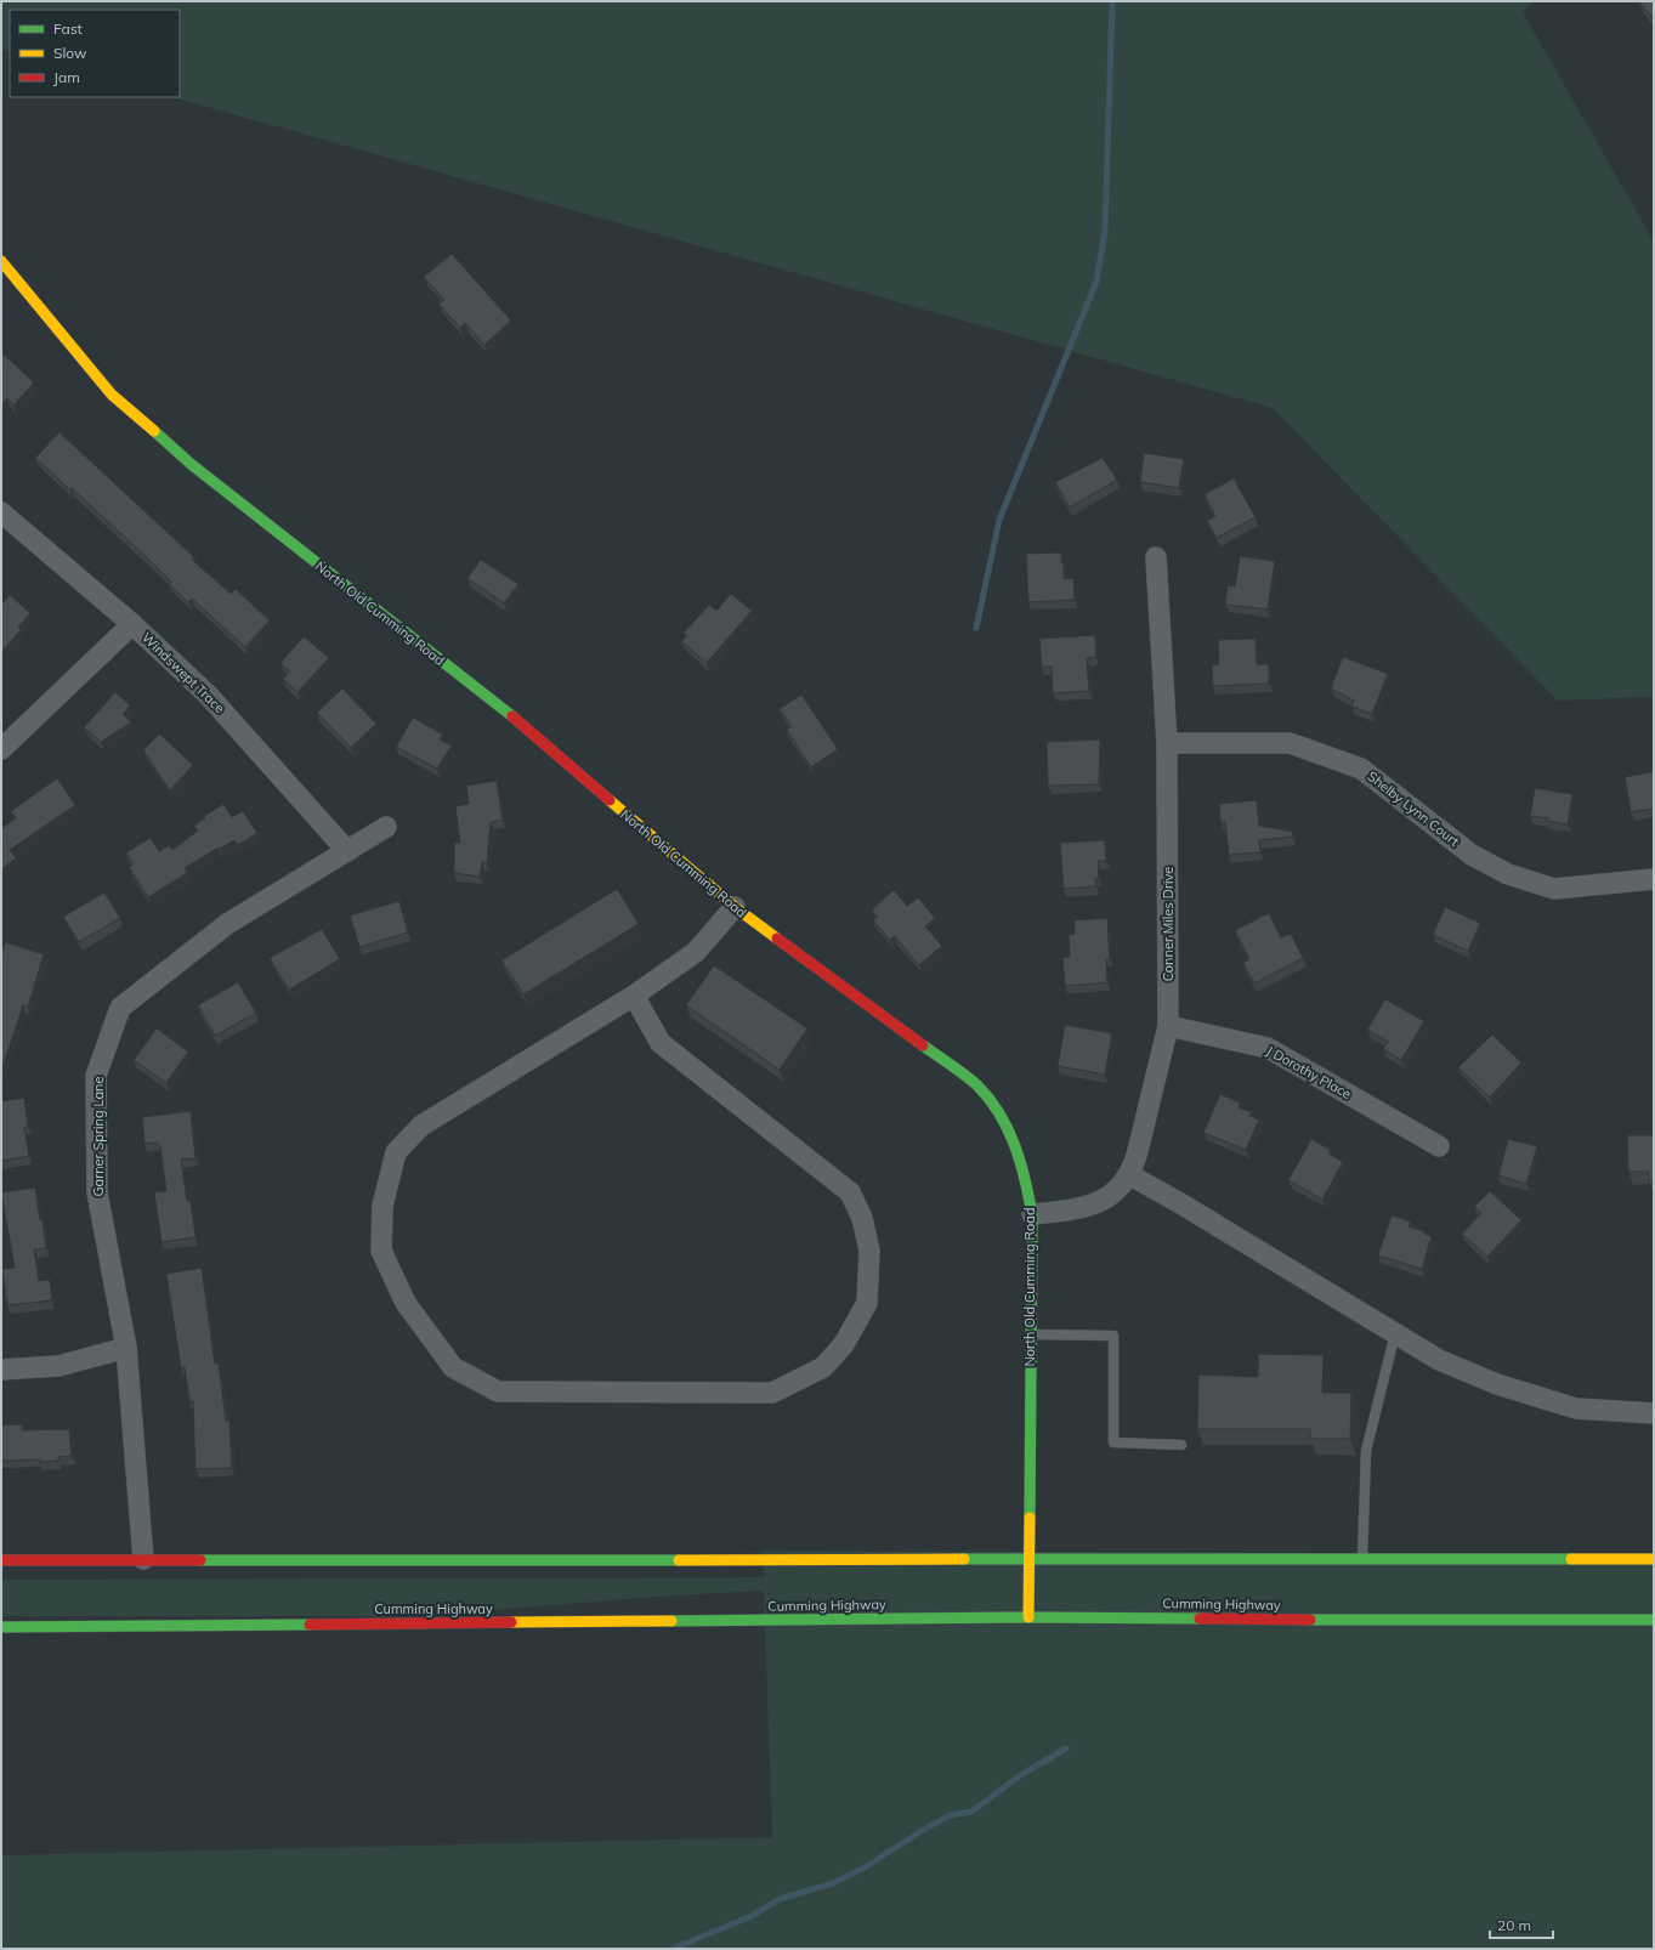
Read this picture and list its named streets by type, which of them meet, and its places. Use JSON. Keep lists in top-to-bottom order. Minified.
{"streets":{"main road":["North Old Cumming Road","Cumming Highway"],"street":["Windswept Trace","Shelby Lynn Court","Conner Miles Drive","J Dorothy Place","Garner Spring Lane"]},"crossings":[["North Old Cumming Road","Conner Miles Drive"],["North Old Cumming Road","Cumming Highway"],["Windswept Trace","Garner Spring Lane"],["Shelby Lynn Court","Conner Miles Drive"],["Conner Miles Drive","J Dorothy Place"]],"legend":["Fast","Slow","Jam"],"scale_bar":"20 m"}
